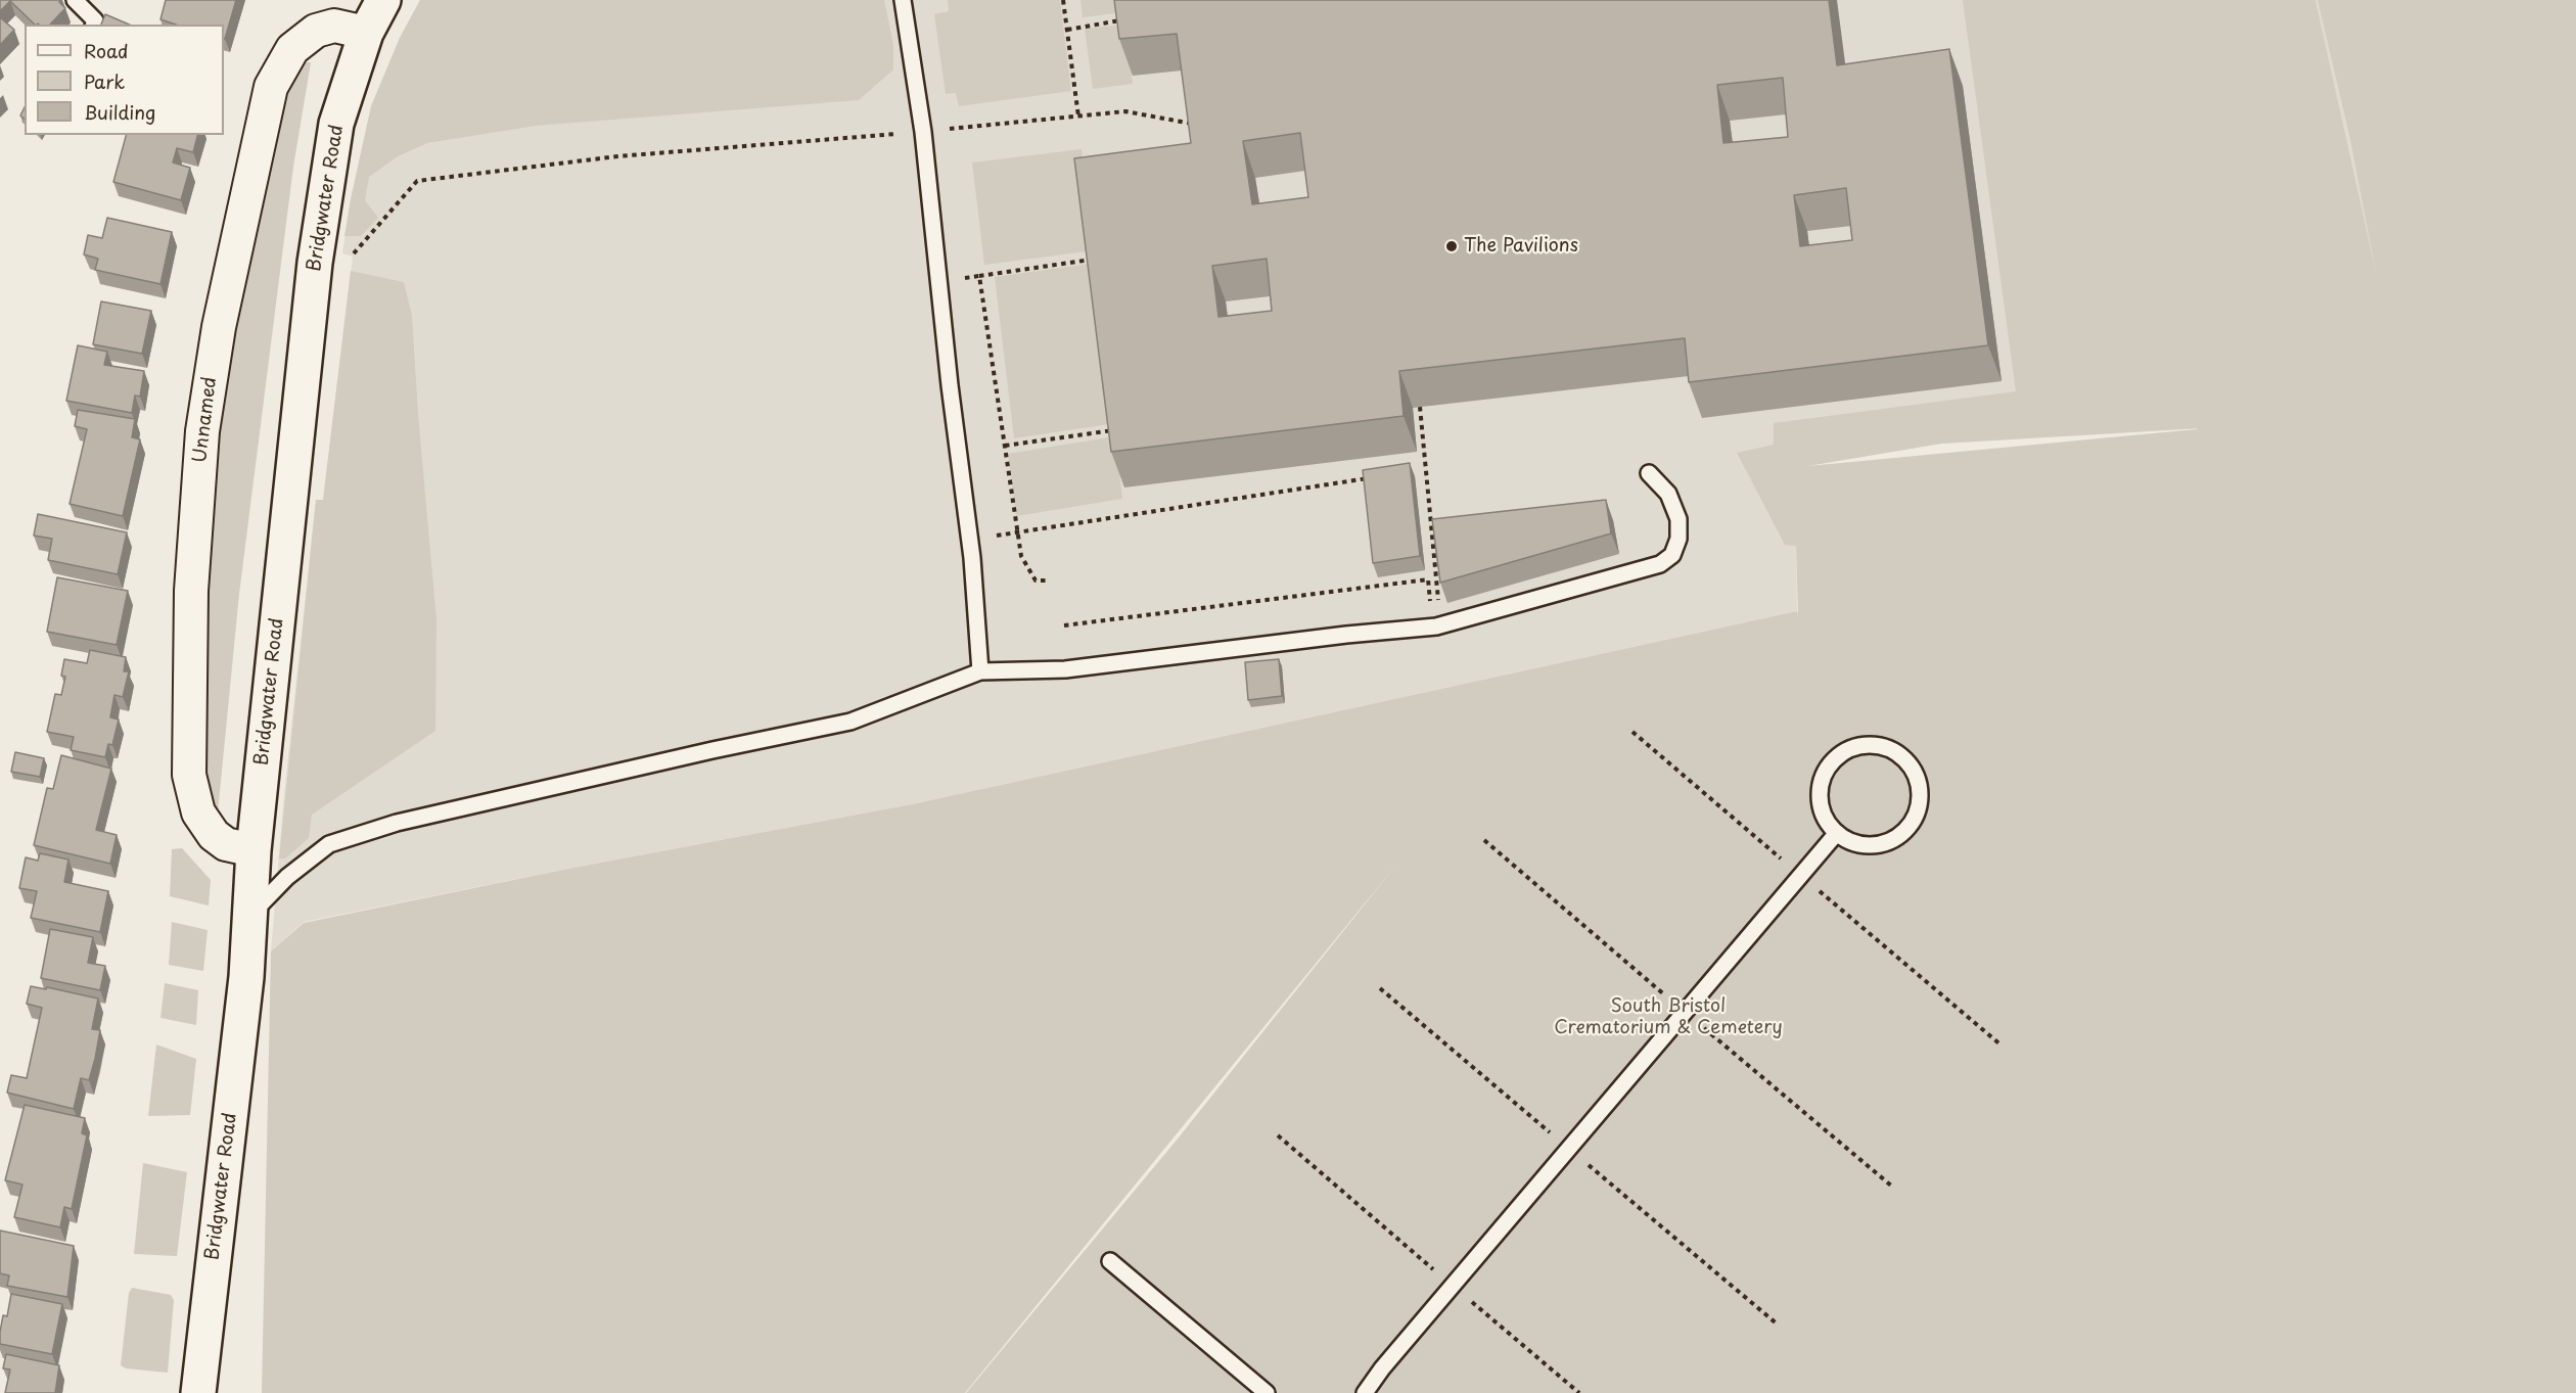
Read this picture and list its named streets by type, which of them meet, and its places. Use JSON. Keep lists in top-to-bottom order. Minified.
{"streets":{"highway":["Bridgwater Road"],"street":["Unnamed"]},"crossings":[["Bridgwater Road","Unnamed"]],"parks":["South Bristol Crematorium & Cemetery"],"places":["The Pavilions"],"legend":["Road","Park","Building"]}
